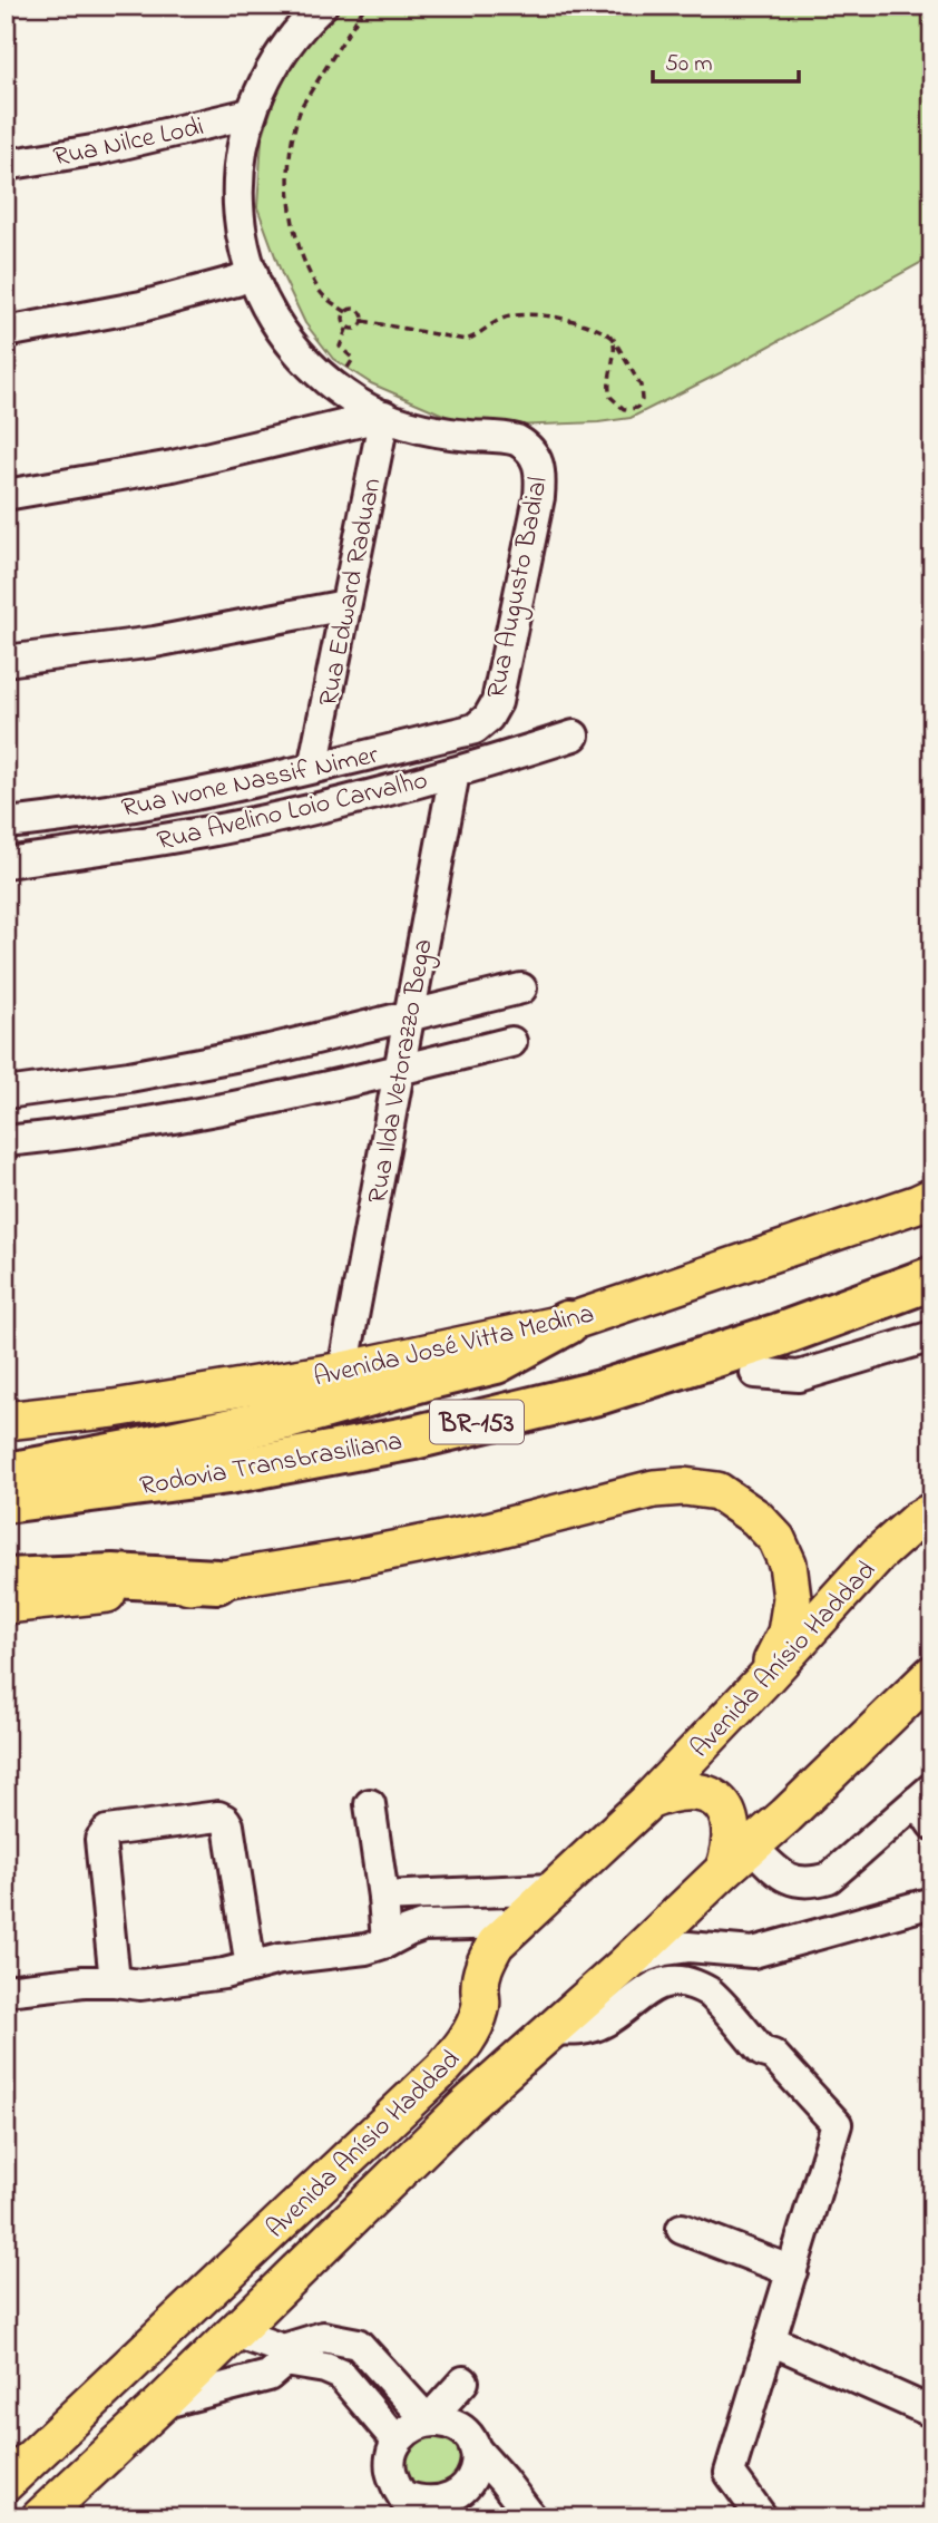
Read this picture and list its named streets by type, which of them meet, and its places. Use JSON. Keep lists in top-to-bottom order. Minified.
{"streets":{"highway":["BR-153","Rodovia Transbrasiliana"],"main road":["Avenida José Vitta Medina","Avenida Anísio Haddad"],"street":["Rua Nilce Lodi","Rua Augusto Badial","Rua Edward Raduan","Rua Ivone Nassif Nimer","Rua Avelino Loio Carvalho","Rua Ilda Vetorazzo Bega"]},"crossings":[["Rua Nilce Lodi","Rua Augusto Badial"],["Rua Augusto Badial","Rua Edward Raduan"],["Rua Augusto Badial","Rua Ivone Nassif Nimer"],["Rua Edward Raduan","Rua Ivone Nassif Nimer"],["Rua Avelino Loio Carvalho","Rua Ilda Vetorazzo Bega"],["Rua Ilda Vetorazzo Bega","Avenida José Vitta Medina"]],"scale_bar":"50 m"}
